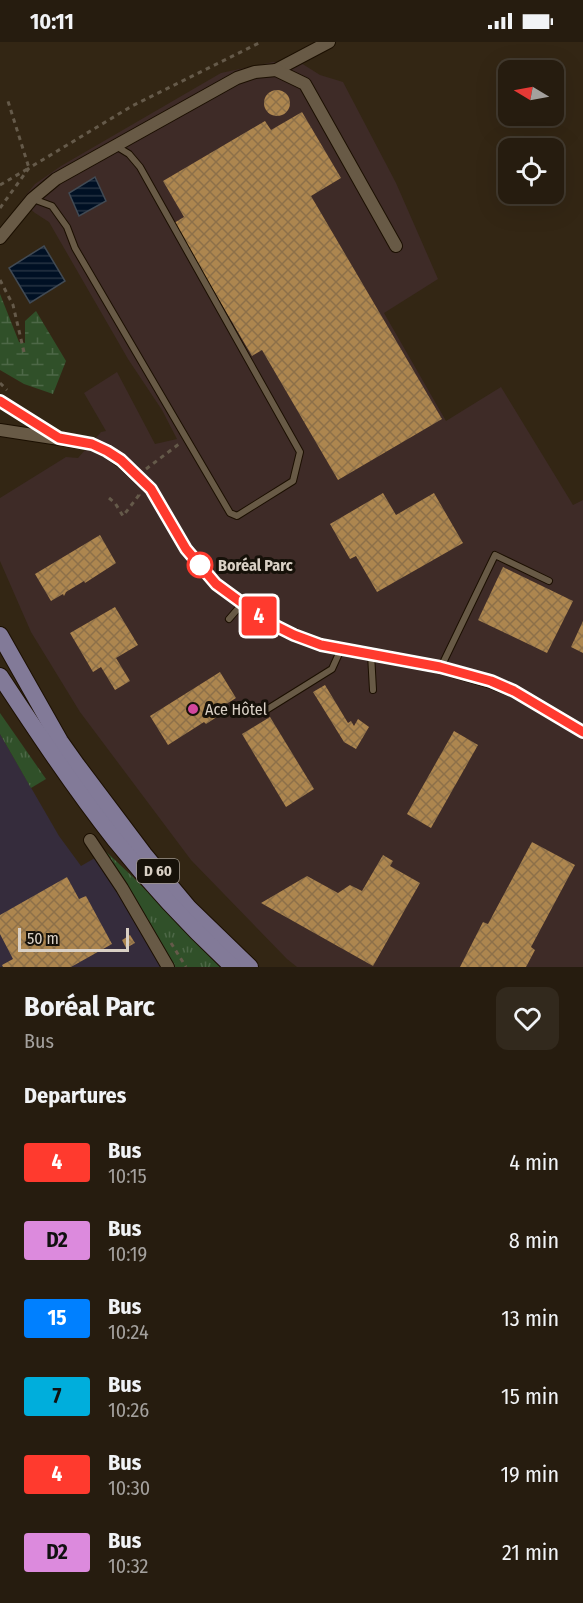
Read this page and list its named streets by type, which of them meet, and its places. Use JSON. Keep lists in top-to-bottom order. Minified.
{"streets":{"main road":["D 60"]},"places":["Boréal Parc","Ace Hôtel"],"lines":["bus line 4"],"scale_bar":"50 m","north":"left","page":{"status":"10:11","on_map":"4","scale":"50 m","heading":[["Boréal Parc","Bus"],"Departures"],"list":[{"mark":"4","name":"Bus","note":"10:15","value":"4 min"},{"mark":"D2","name":"Bus","note":"10:19","value":"8 min"},{"mark":"15","name":"Bus","note":"10:24","value":"13 min"},{"mark":"7","name":"Bus","note":"10:26","value":"15 min"},{"mark":"4","name":"Bus","note":"10:30","value":"19 min"},{"mark":"D2","name":"Bus","note":"10:32","value":"21 min"}]}}
